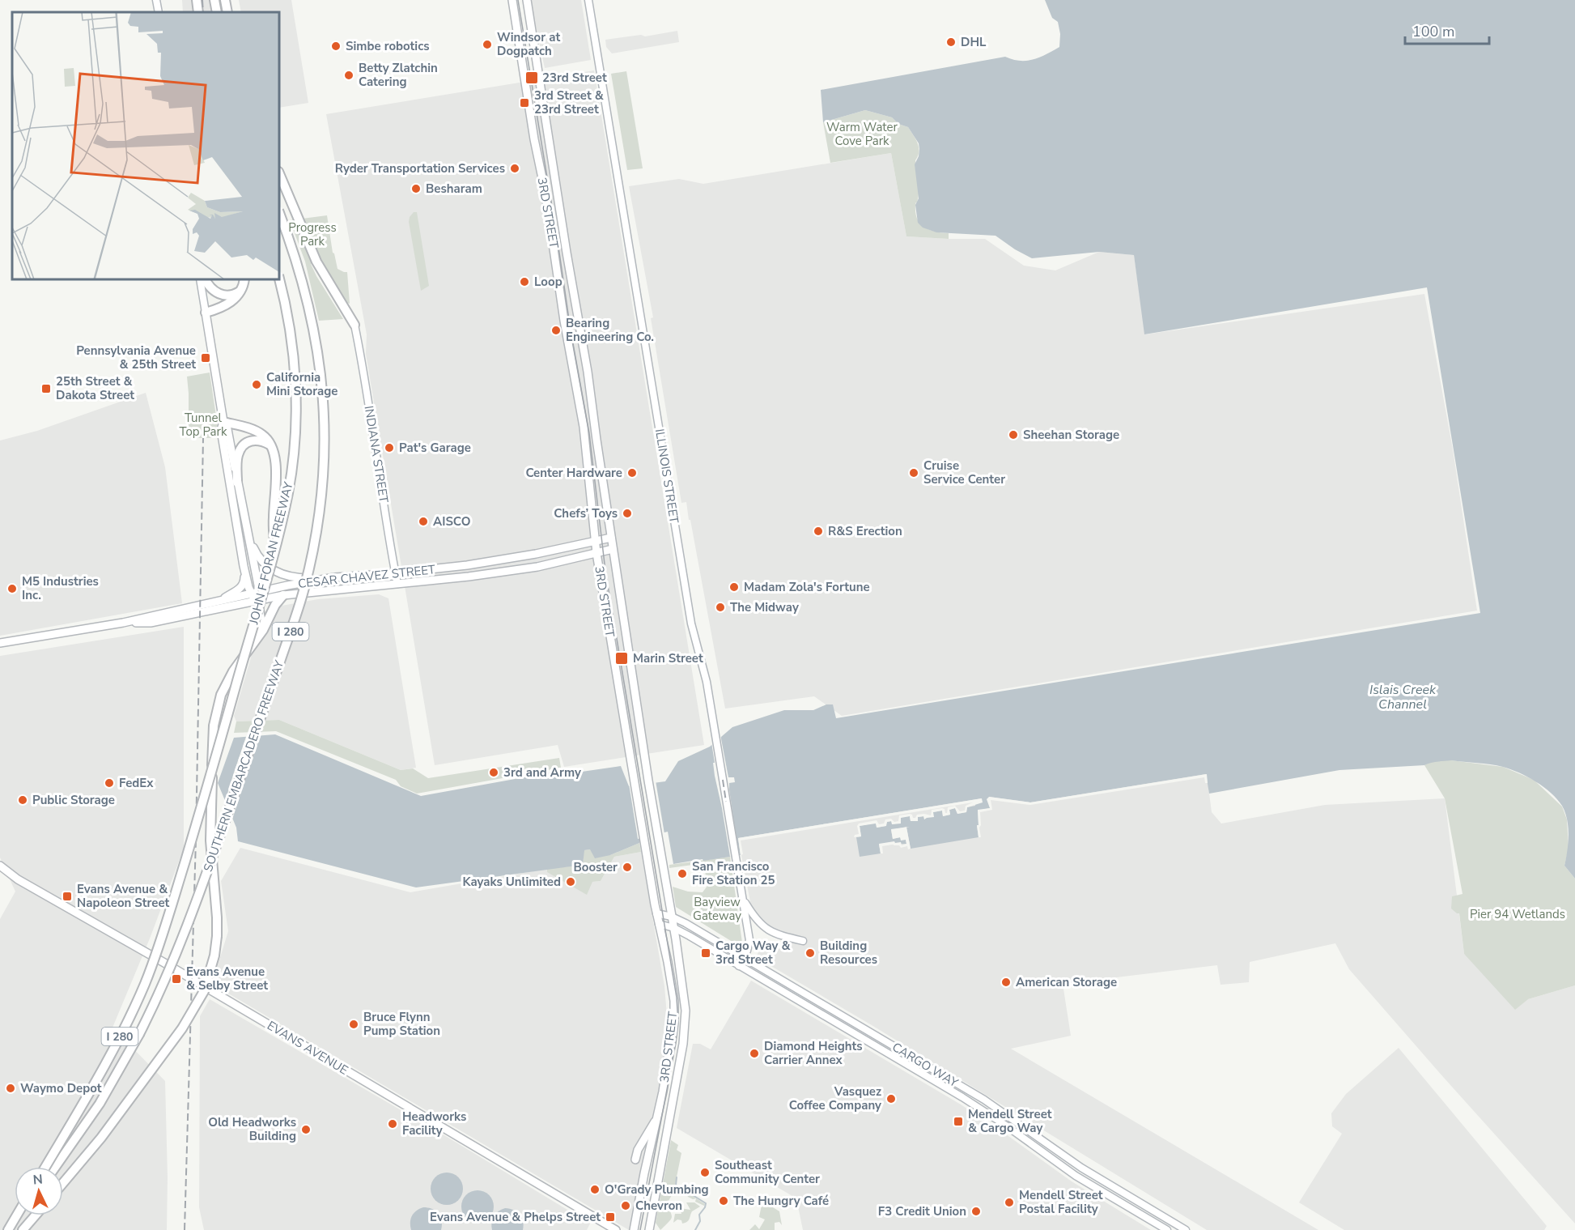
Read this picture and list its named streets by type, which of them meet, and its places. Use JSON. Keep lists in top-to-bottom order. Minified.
{"streets":{"highway":["JOHN F FORAN FREEWAY","I 280","SOUTHERN EMBARCADERO FREEWAY"],"main road":["3RD STREET","INDIANA STREET","ILLINOIS STREET","CESAR CHAVEZ STREET","EVANS AVENUE","CARGO WAY"]},"crossings":[["3RD STREET","CESAR CHAVEZ STREET"],["3RD STREET","CARGO WAY"],["INDIANA STREET","CESAR CHAVEZ STREET"],["ILLINOIS STREET","CARGO WAY"],["JOHN F FORAN FREEWAY","SOUTHERN EMBARCADERO FREEWAY"]],"water":["Islais Creek Channel"],"parks":["Warm Water Cove Park","Progress Park","Tunnel Top Park","Bayview Gateway","Pier 94 Wetlands"],"places":{"other":["DHL","Windsor at Dogpatch","Simbe robotics","Betty Zlatchin Catering","Ryder Transportation Services","Besharam","Loop","Bearing Engineering Co.","California Mini Storage","Sheehan Storage","Pat's Garage","Center Hardware","Cruise Service Center","Chefs’ Toys","AISCO","R&S Erection","Madam Zola's Fortune","M5 Industries Inc.","The Midway","3rd and Army","FedEx","Public Storage","Booster","San Francisco Fire Station 25","Kayaks Unlimited","Building Resources","American Storage","Bruce Flynn Pump Station","Diamond Heights Carrier Annex","Waymo Depot","Vasquez Coffee Company","Headworks Facility","Old Headworks Building","Southeast Community Center","O'Grady Plumbing","The Hungry Café","Mendell Street Postal Facility","Chevron","F3 Credit Union"],"transit":["23rd Street","3rd Street & 23rd Street","Pennsylvania Avenue & 25th Street","25th Street & Dakota Street","Marin Street","Evans Avenue & Napoleon Street","Cargo Way & 3rd Street","Evans Avenue & Selby Street","Mendell Street & Cargo Way","Evans Avenue & Phelps Street"]},"scale_bar":"100 m","north":"top"}
